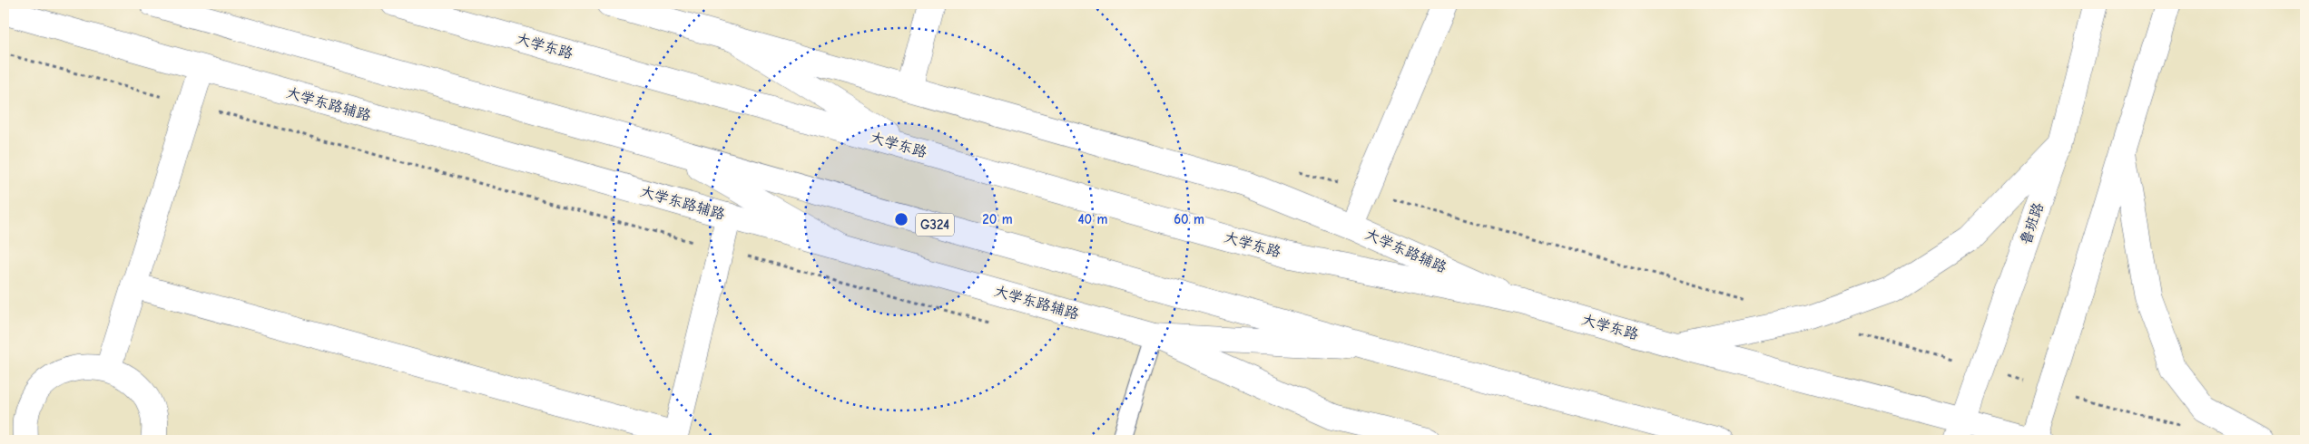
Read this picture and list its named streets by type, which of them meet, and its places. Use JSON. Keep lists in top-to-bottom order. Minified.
{"streets":{"main road":["大学东路","大学东路辅路","鲁班路","G324"]},"crossings":[["大学东路","大学东路辅路"],["大学东路","鲁班路"],["大学东路辅路","G324"]],"rings":["20 m","40 m","60 m"]}
